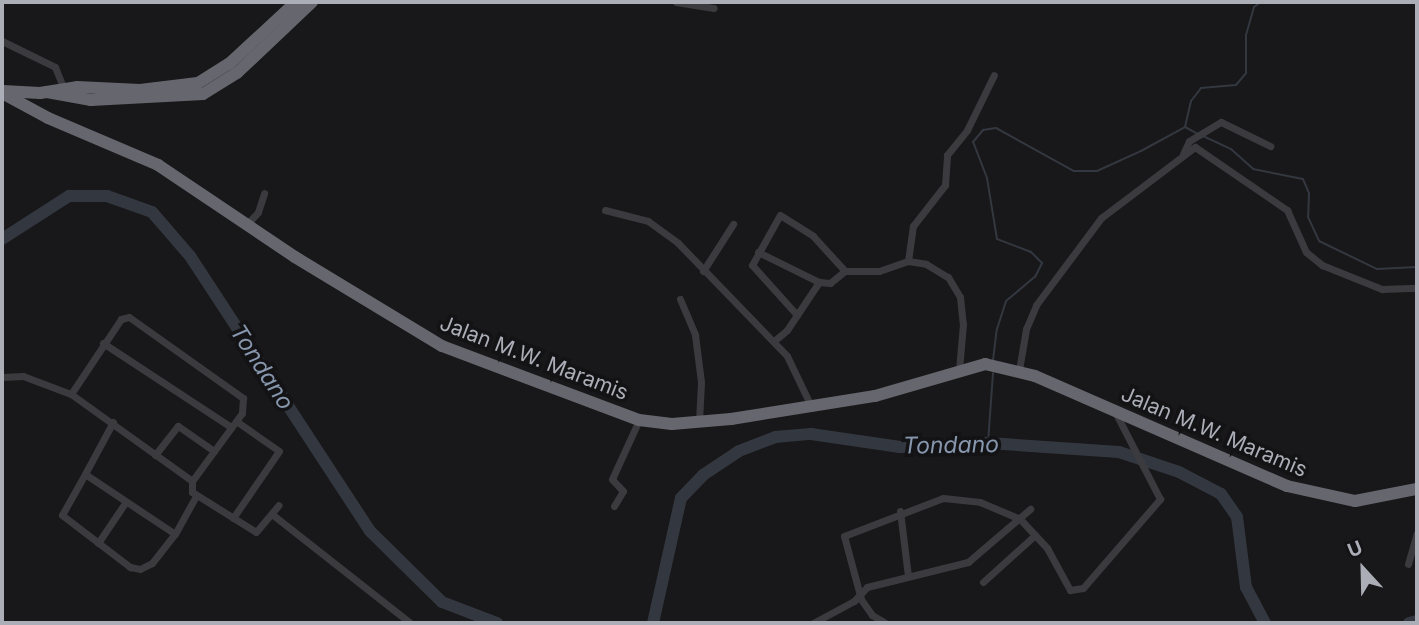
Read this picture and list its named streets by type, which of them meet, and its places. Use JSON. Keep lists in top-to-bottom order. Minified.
{"streets":{"highway":["Jalan M.W. Maramis"]},"water":["Tondano"],"north":"top"}
